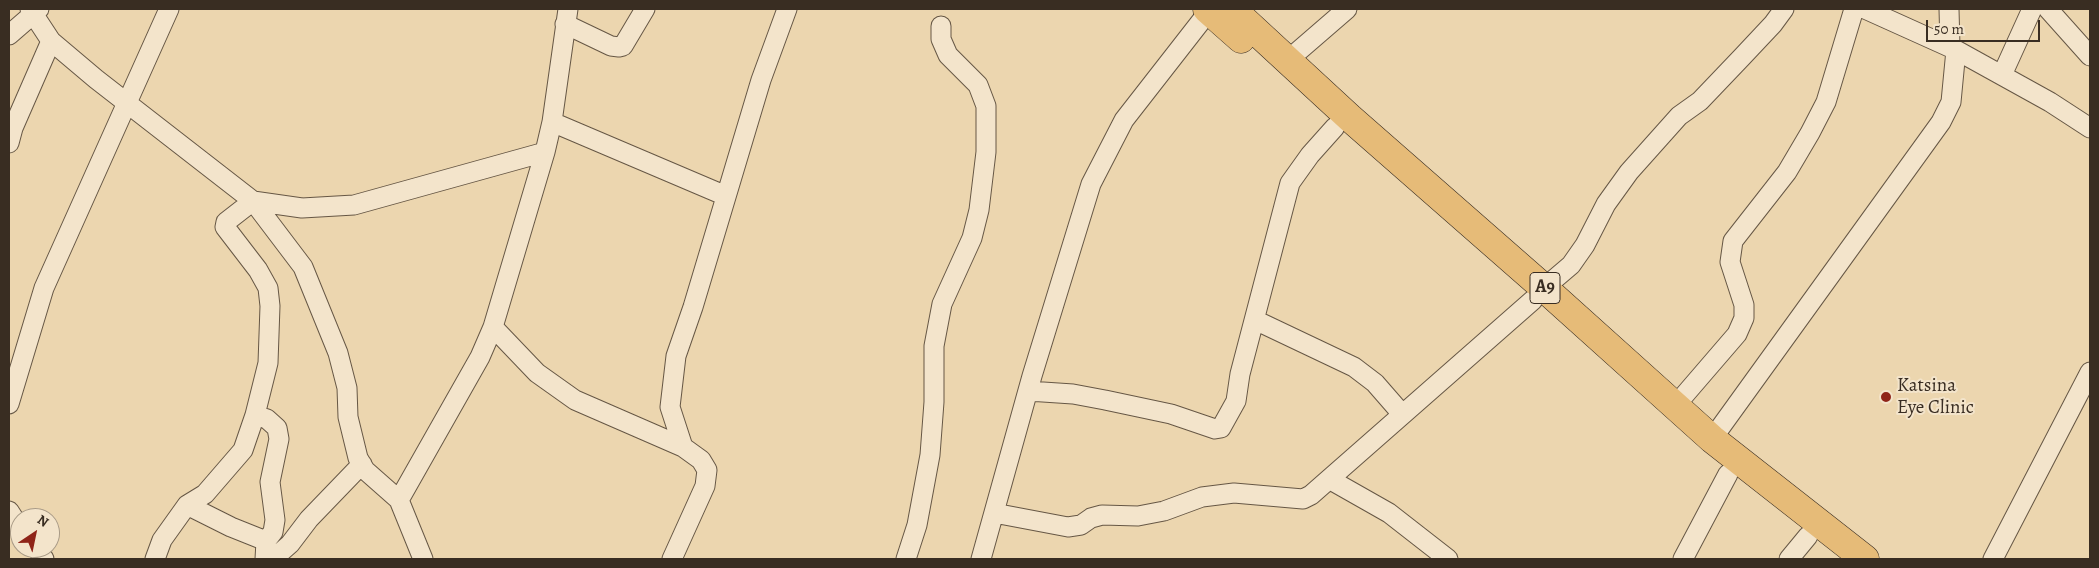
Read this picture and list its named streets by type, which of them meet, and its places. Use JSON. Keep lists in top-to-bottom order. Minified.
{"streets":{"highway":["A9"]},"places":["Katsina Eye Clinic"],"scale_bar":"50 m","north":"top right"}
